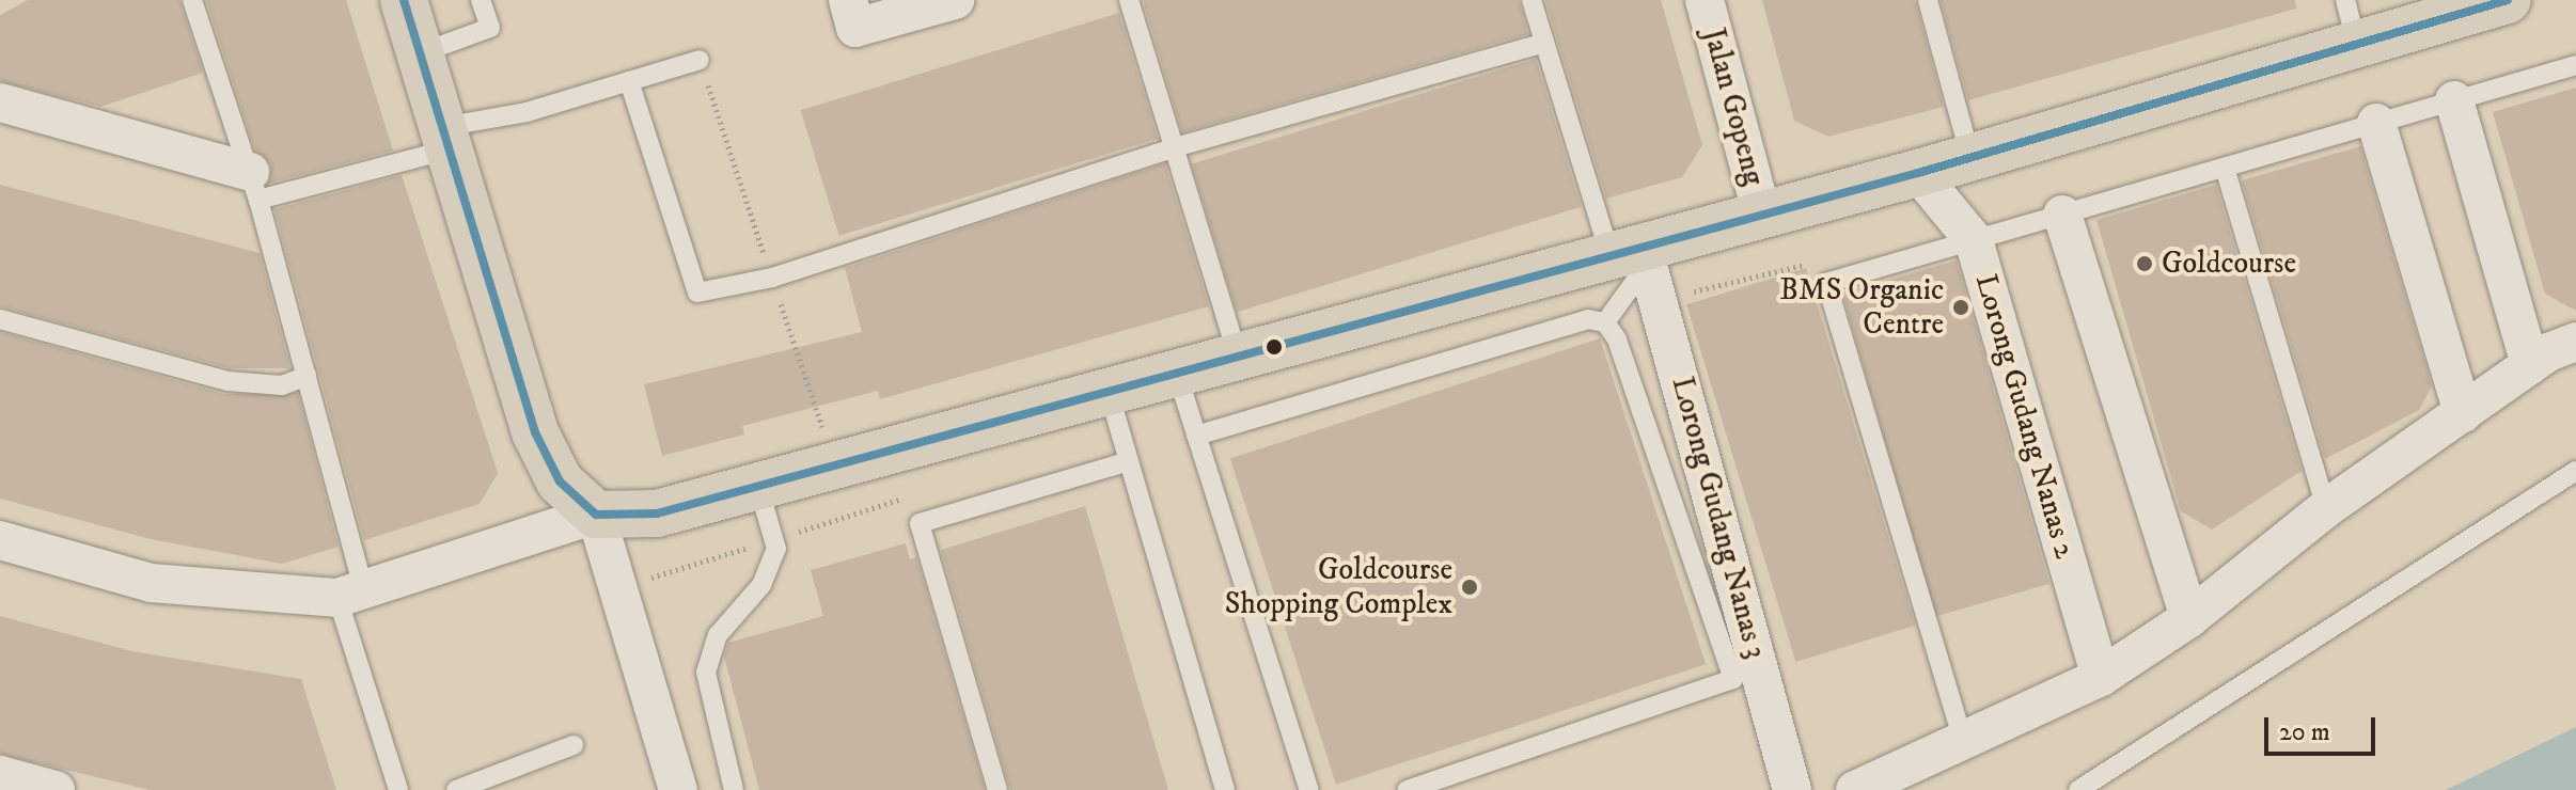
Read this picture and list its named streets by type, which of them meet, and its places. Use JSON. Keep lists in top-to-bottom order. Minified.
{"streets":{"street":["Jalan Gopeng","Lorong Gudang Nanas 2","Lorong Gudang Nanas 3"]},"places":["Goldcourse","BMS Organic Centre","Goldcourse Shopping Complex"],"scale_bar":"20 m"}
